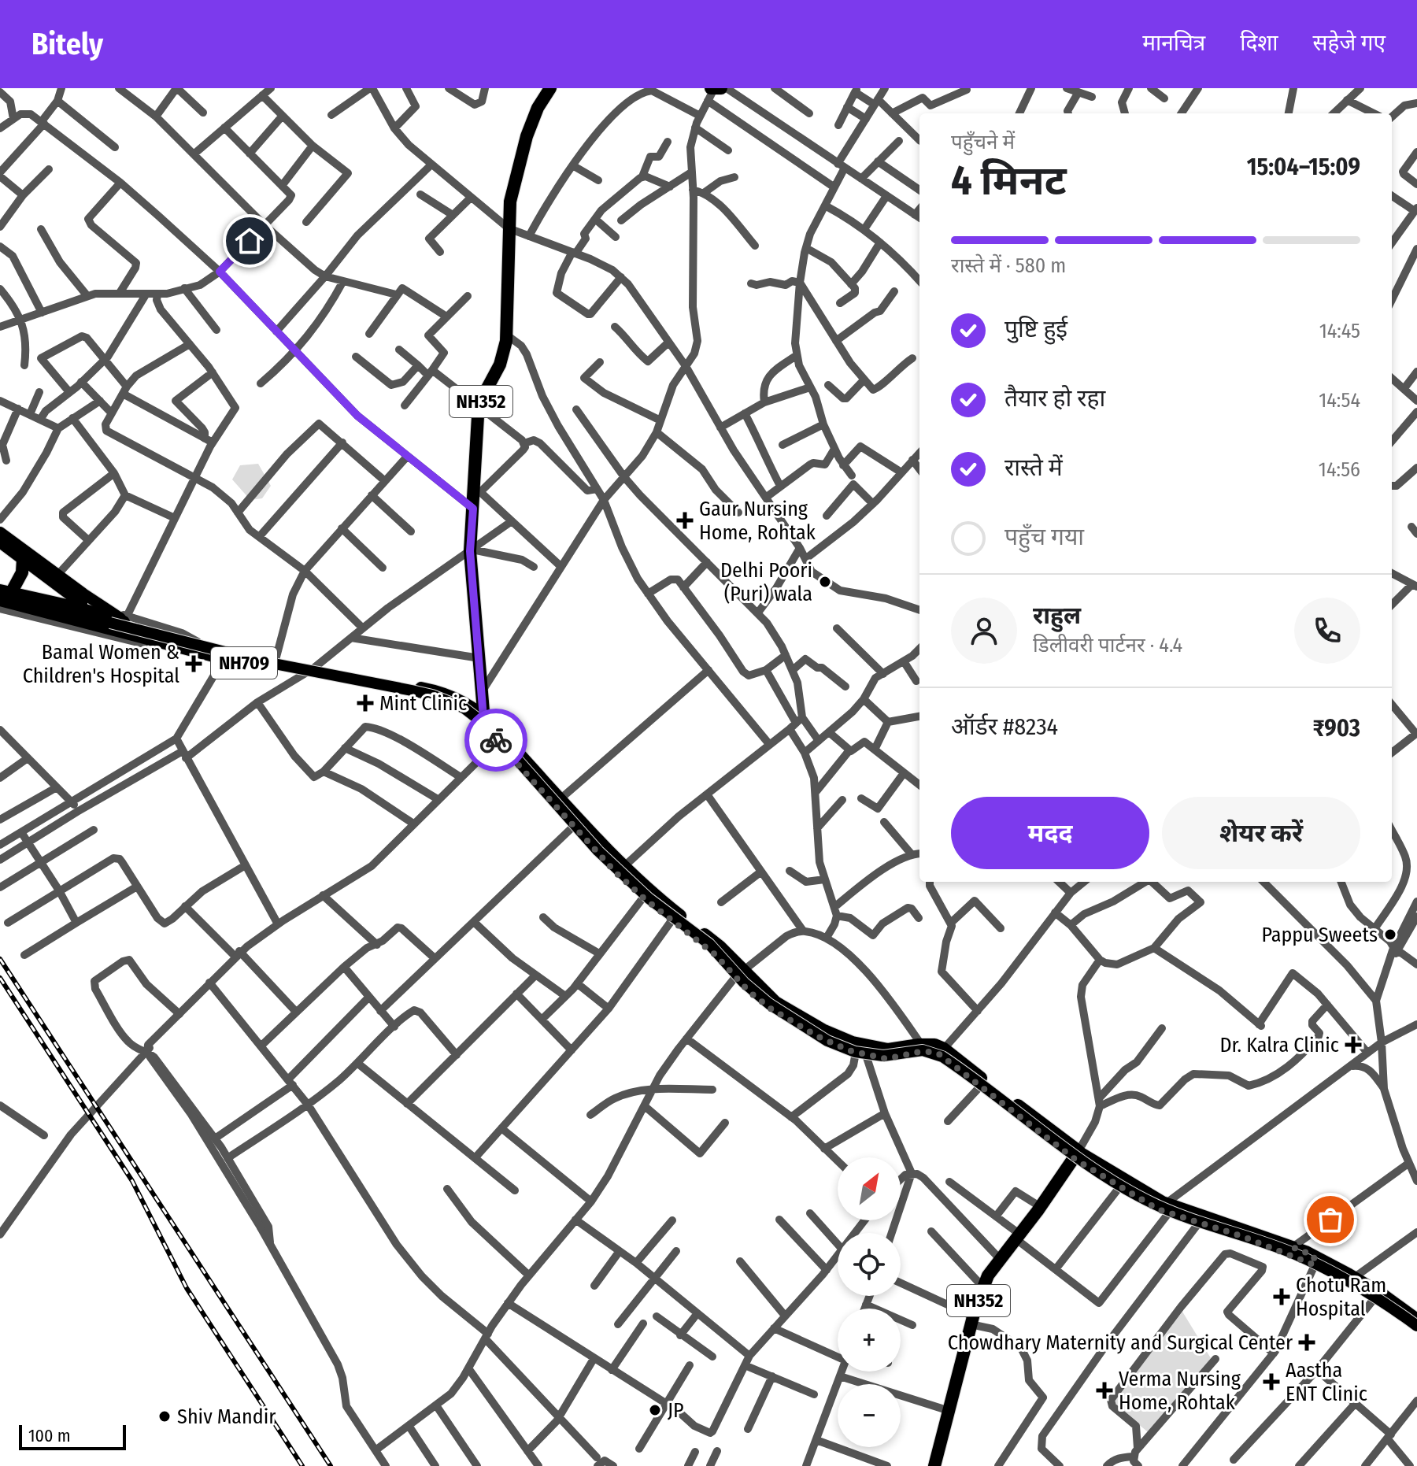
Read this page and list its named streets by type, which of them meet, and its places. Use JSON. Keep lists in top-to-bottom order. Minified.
{"streets":{"highway":["NH352","NH709"]},"crossings":[["NH352","NH709"]],"places":{"health":["Gaur Nursing Home, Rohtak","Bamal Women & Children's Hospital","Mint Clinic","Dr. Kalra Clinic","Chotu Ram Hospital","Chowdhary Maternity and Surgical Center","Aastha ENT Clinic","Verma Nursing Home, Rohtak"],"other":["Delhi Poori (Puri) wala","Pappu Sweets","JP","Shiv Mandir"]},"scale_bar":"100 m","north":"top right","page":{"header":"Bitely","nav":["मानचित्र","दिशा","सहेजे गए"],"heading":["4 मिनट","पहुँचने में","15:04–15:09"],"panel":["राहुल","डिलीवरी पार्टनर · 4.4","ऑर्डर #8234","₹903"],"bar":"रास्ते में · 580 m","list":[["पुष्टि हुई","14:45"],["तैयार हो रहा","14:54"],["रास्ते में","14:56"],"पहुँच गया"],"buttons":["मदद","शेयर करें"],"map_buttons":["+","−"],"scale":"100 m"}}
